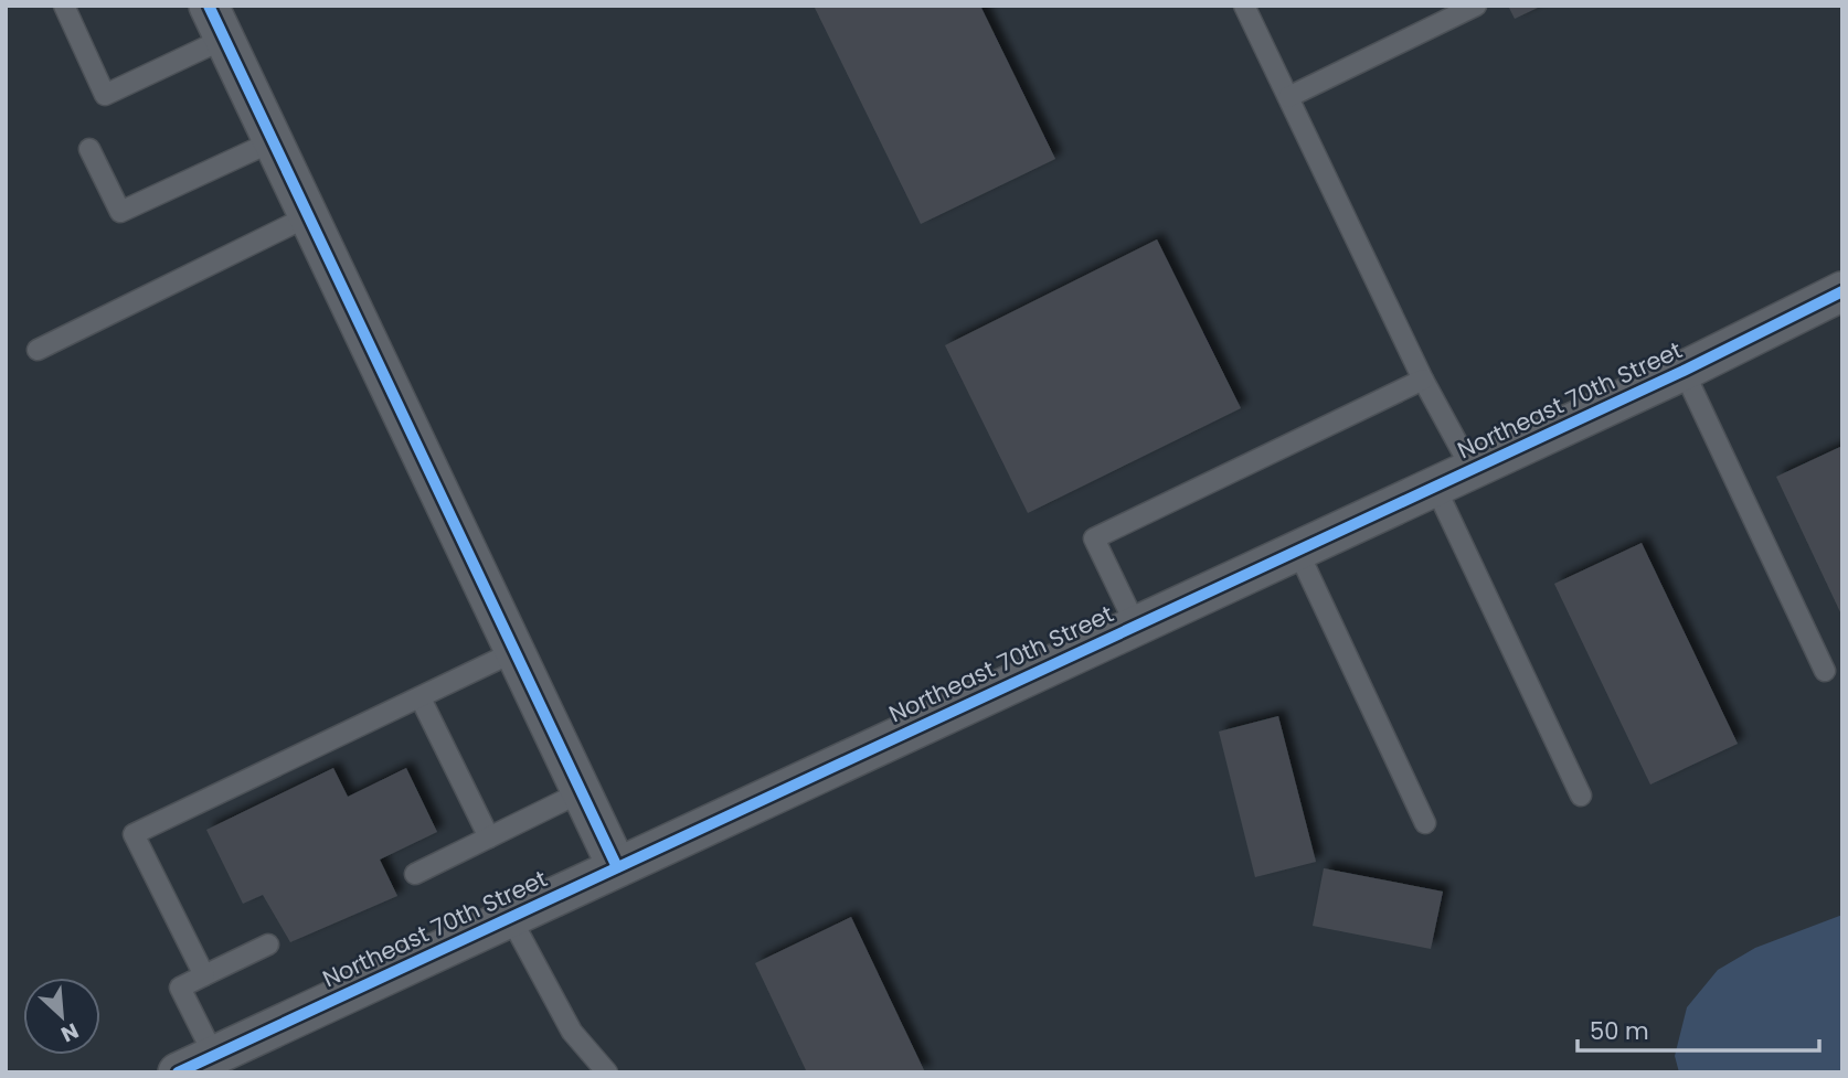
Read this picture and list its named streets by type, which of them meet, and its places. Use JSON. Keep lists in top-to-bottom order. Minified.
{"streets":{"street":["Northeast 70th Street"]},"scale_bar":"50 m","north":"bottom right"}
